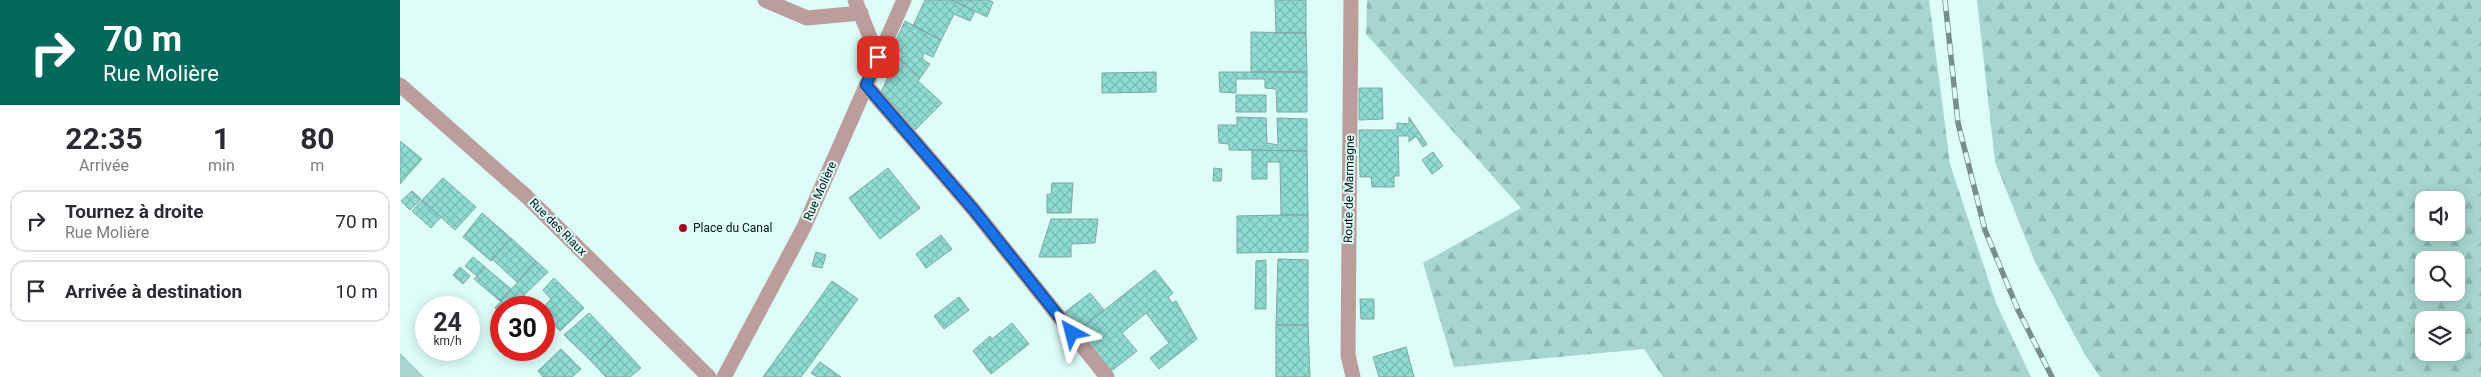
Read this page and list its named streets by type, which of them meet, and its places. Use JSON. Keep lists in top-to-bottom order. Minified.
{"streets":{"street":["Route de Marmagne","Rue Molière","Rue des Riaux"]},"places":["Place du Canal"],"page":{"turn":["70 m","Rue Molière"],"eta":["22:35","Arrivée","1","min","80","m"],"list":[{"name":"Tournez à droite","note":"Rue Molière","value":"70 m"},{"name":"Arrivée à destination","value":"10 m"}],"speed":"24 km/h","limit":"30"}}
